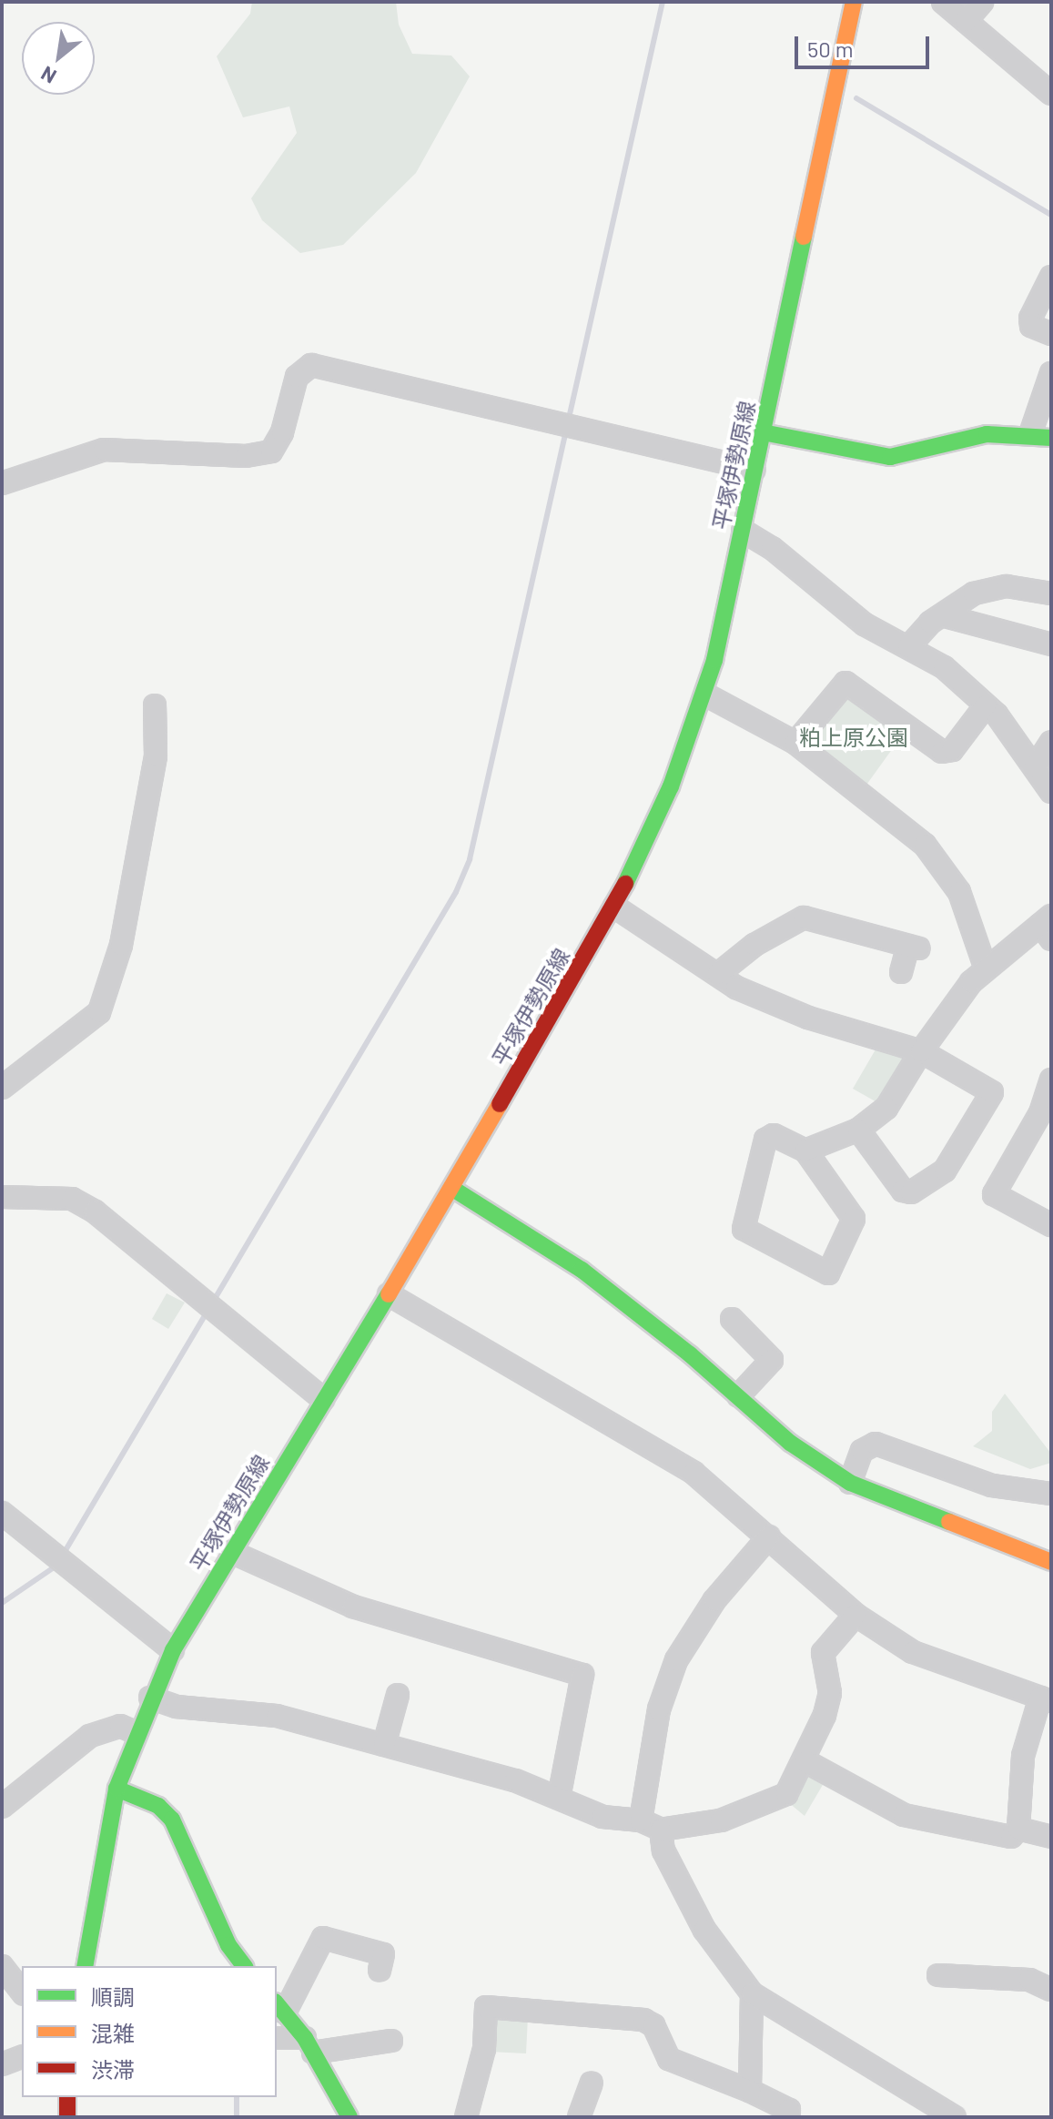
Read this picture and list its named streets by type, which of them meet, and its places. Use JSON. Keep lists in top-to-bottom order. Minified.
{"streets":{"main road":["平塚伊勢原線"]},"parks":["粕上原公園"],"legend":["順調","混雑","渋滞"],"scale_bar":"50 m","north":"bottom left"}
